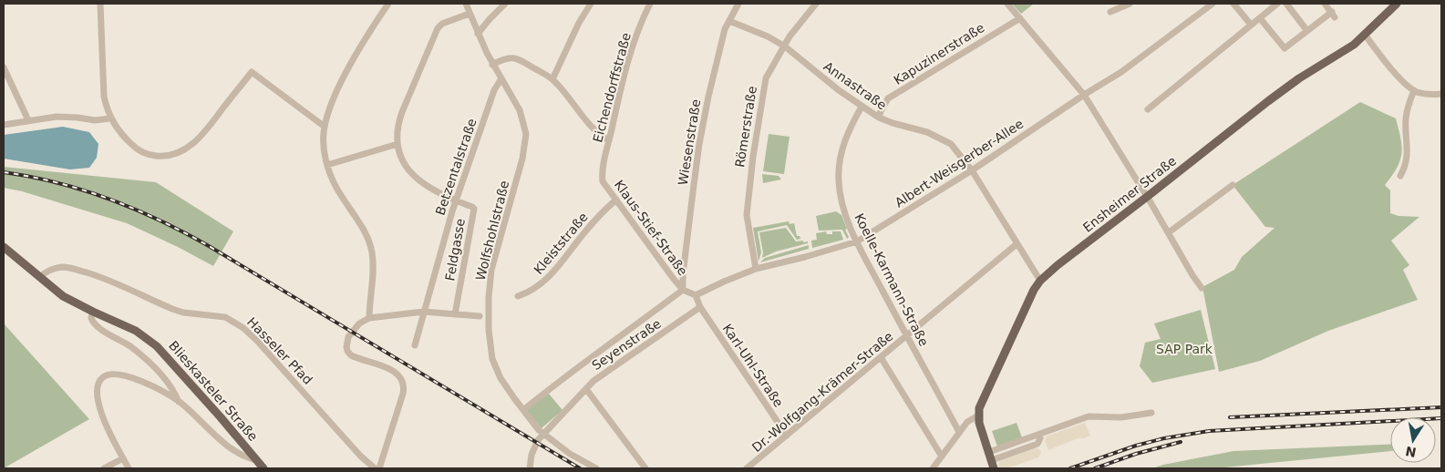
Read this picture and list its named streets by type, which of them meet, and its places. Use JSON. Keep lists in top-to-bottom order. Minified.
{"streets":{"main road":["Ensheimer Straße","Blieskasteler Straße"],"street":["Kapuzinerstraße","Annastraße","Eichendorffstraße","Römerstraße","Wiesenstraße","Albert-Weisgerber-Allee","Betzentalstraße","Klaus-Stief-Straße","Wolfshohlstraße","Kleiststraße","Feldgasse","Koelle-Karmann-Straße","Seyenstraße","Hasseler Pfad","Karl-Uhl-Straße","Dr.-Wolfgang-Krämer-Straße"]},"crossings":[["Kapuzinerstraße","Annastraße"],["Annastraße","Römerstraße"],["Annastraße","Wiesenstraße"],["Annastraße","Albert-Weisgerber-Allee"],["Annastraße","Ensheimer Straße"],["Annastraße","Koelle-Karmann-Straße"],["Annastraße","Dr.-Wolfgang-Krämer-Straße"],["Eichendorffstraße","Klaus-Stief-Straße"],["Römerstraße","Albert-Weisgerber-Allee"],["Wiesenstraße","Klaus-Stief-Straße"],["Albert-Weisgerber-Allee","Koelle-Karmann-Straße"],["Betzentalstraße","Wolfshohlstraße"],["Betzentalstraße","Feldgasse"],["Klaus-Stief-Straße","Kleiststraße"],["Wolfshohlstraße","Seyenstraße"],["Koelle-Karmann-Straße","Dr.-Wolfgang-Krämer-Straße"],["Seyenstraße","Karl-Uhl-Straße"],["Hasseler Pfad","Blieskasteler Straße"],["Karl-Uhl-Straße","Dr.-Wolfgang-Krämer-Straße"]],"parks":["SAP Park"],"north":"bottom"}
